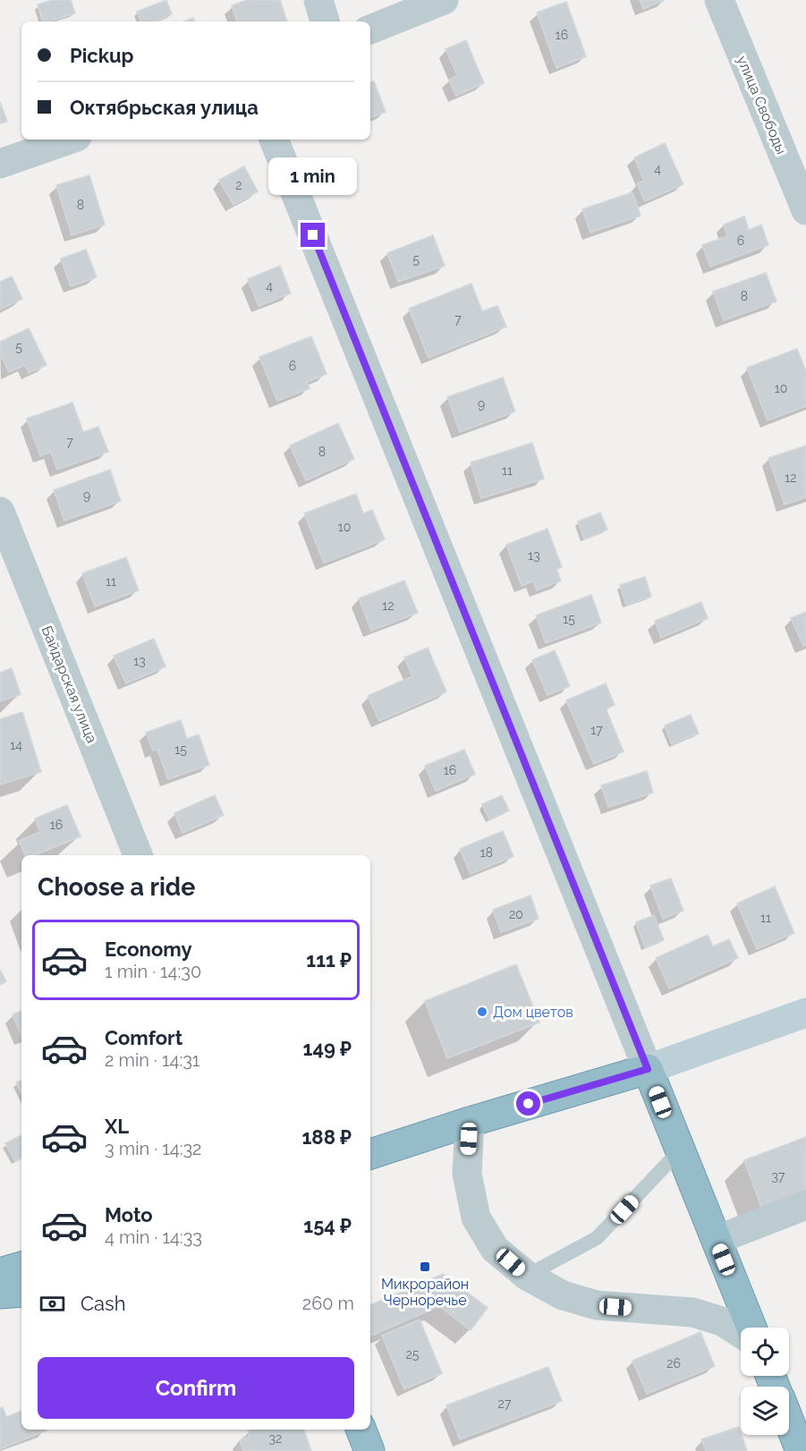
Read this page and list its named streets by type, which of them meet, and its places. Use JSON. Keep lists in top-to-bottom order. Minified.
{"streets":{"street":["улица Свободы","Байдарская улица"]},"places":{"other":["Дом цветов"],"transit":["Микрорайон Черноречье"]},"house_numbers":["16","4","2","8","6","5","4","8","7","5","6","10","9","7","8","11","12","9","10","13","11","12","15","13","17","14","15","16","16","18","20","11","37","25","26","27","32"],"page":{"banner":["Pickup","Октябрьская улица"],"bubble":"1 min","heading":"Choose a ride","list":[{"name":"Economy","note":"1 min · 14:30","value":"111 ₽"},{"name":"Comfort","note":"2 min · 14:31","value":"149 ₽"},{"name":"XL","note":"3 min · 14:32","value":"188 ₽"},{"name":"Moto","note":"4 min · 14:33","value":"154 ₽"}],"pay":["Cash","260 m"],"buttons":"Confirm"}}
